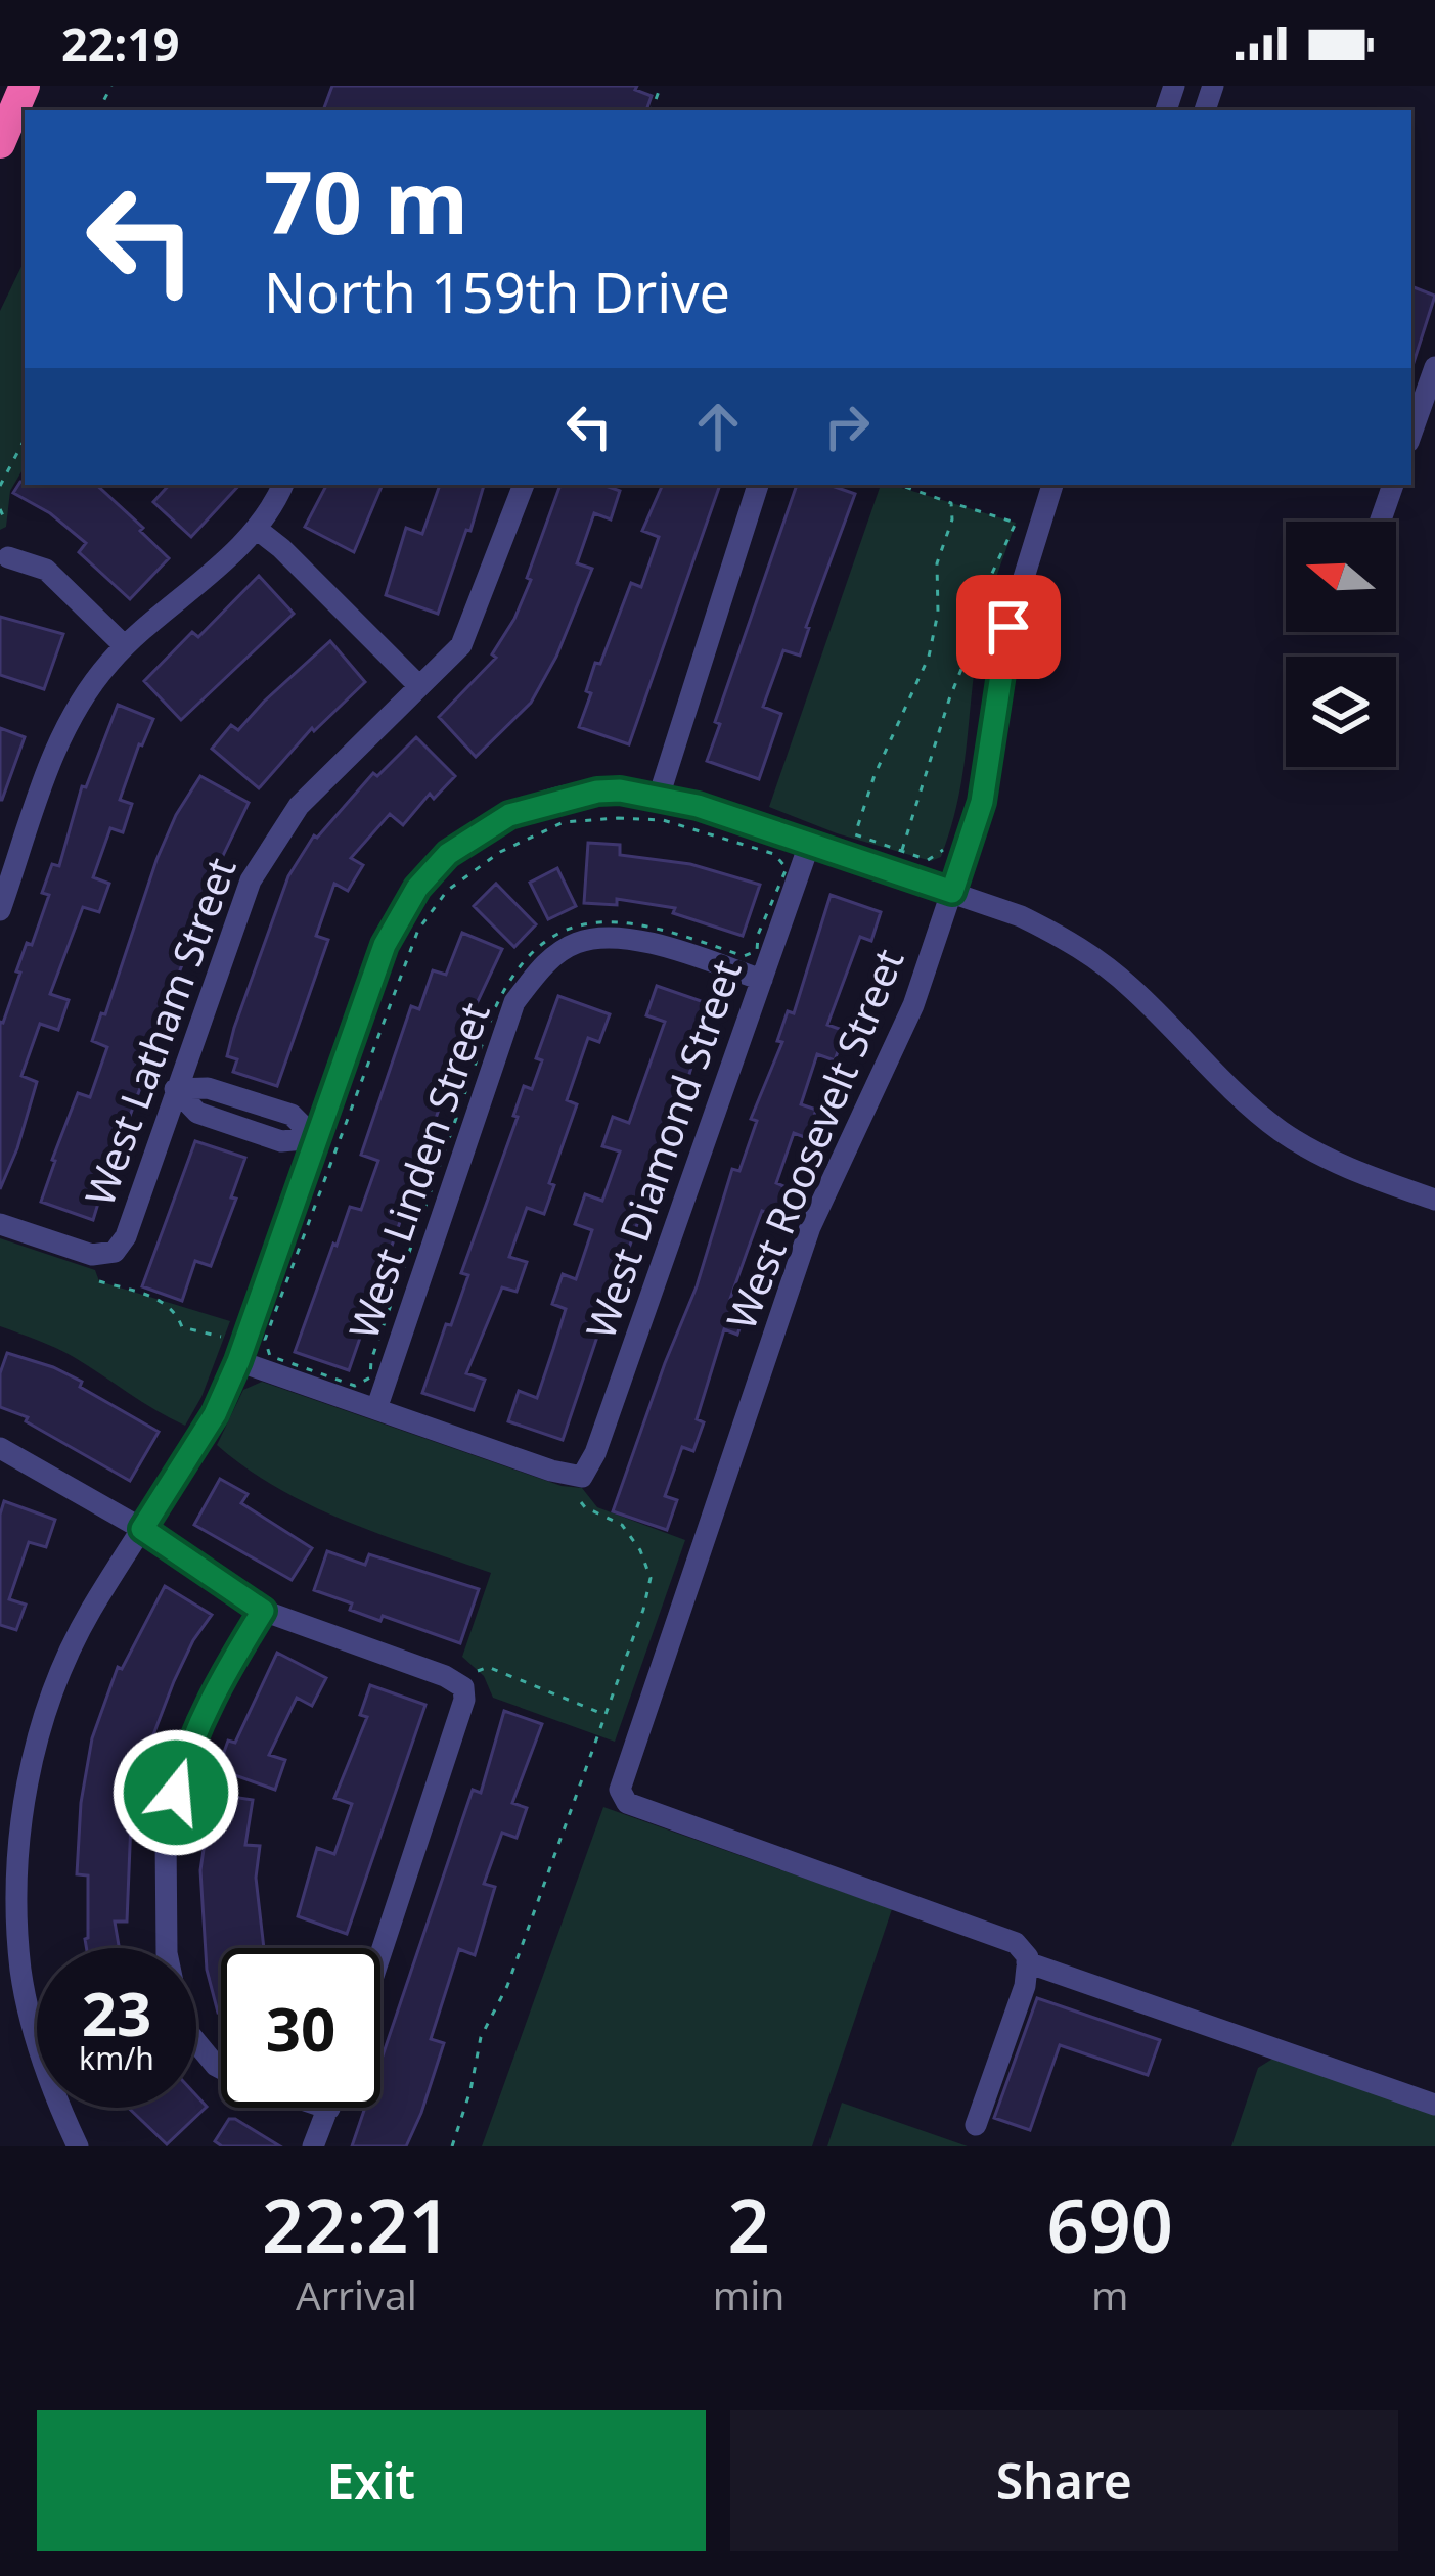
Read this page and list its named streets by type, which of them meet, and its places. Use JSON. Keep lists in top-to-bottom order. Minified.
{"streets":{"street":["West Latham Street","West Roosevelt Street","West Diamond Street","West Linden Street"]},"crossings":[["West Diamond Street","West Linden Street"]],"north":"left","page":{"status":"22:19","turn":["70 m","North 159th Drive"],"speed":"23 km/h","limit":"30","eta":["22:21","Arrival","2","min","690","m"],"buttons":["Exit","Share"]}}
